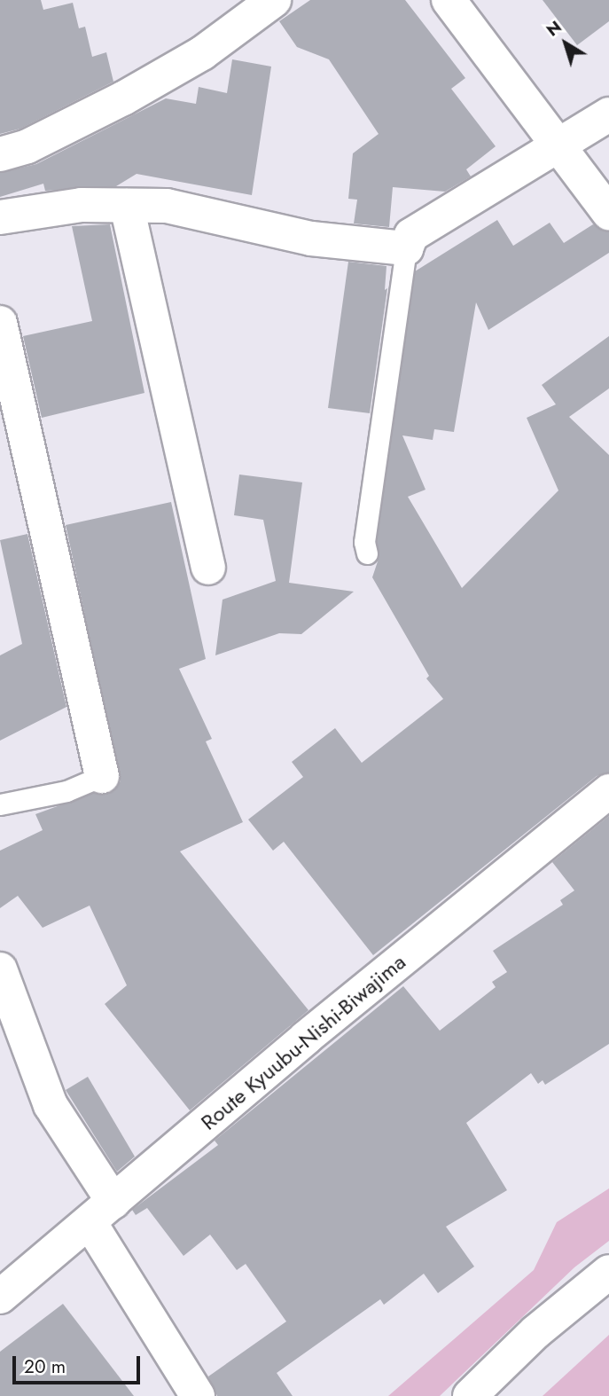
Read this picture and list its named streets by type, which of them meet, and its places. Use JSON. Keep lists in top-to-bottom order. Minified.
{"streets":{"street":["Route Kyuubu-Nishi-Biwajima"]},"scale_bar":"20 m","north":"top left"}
